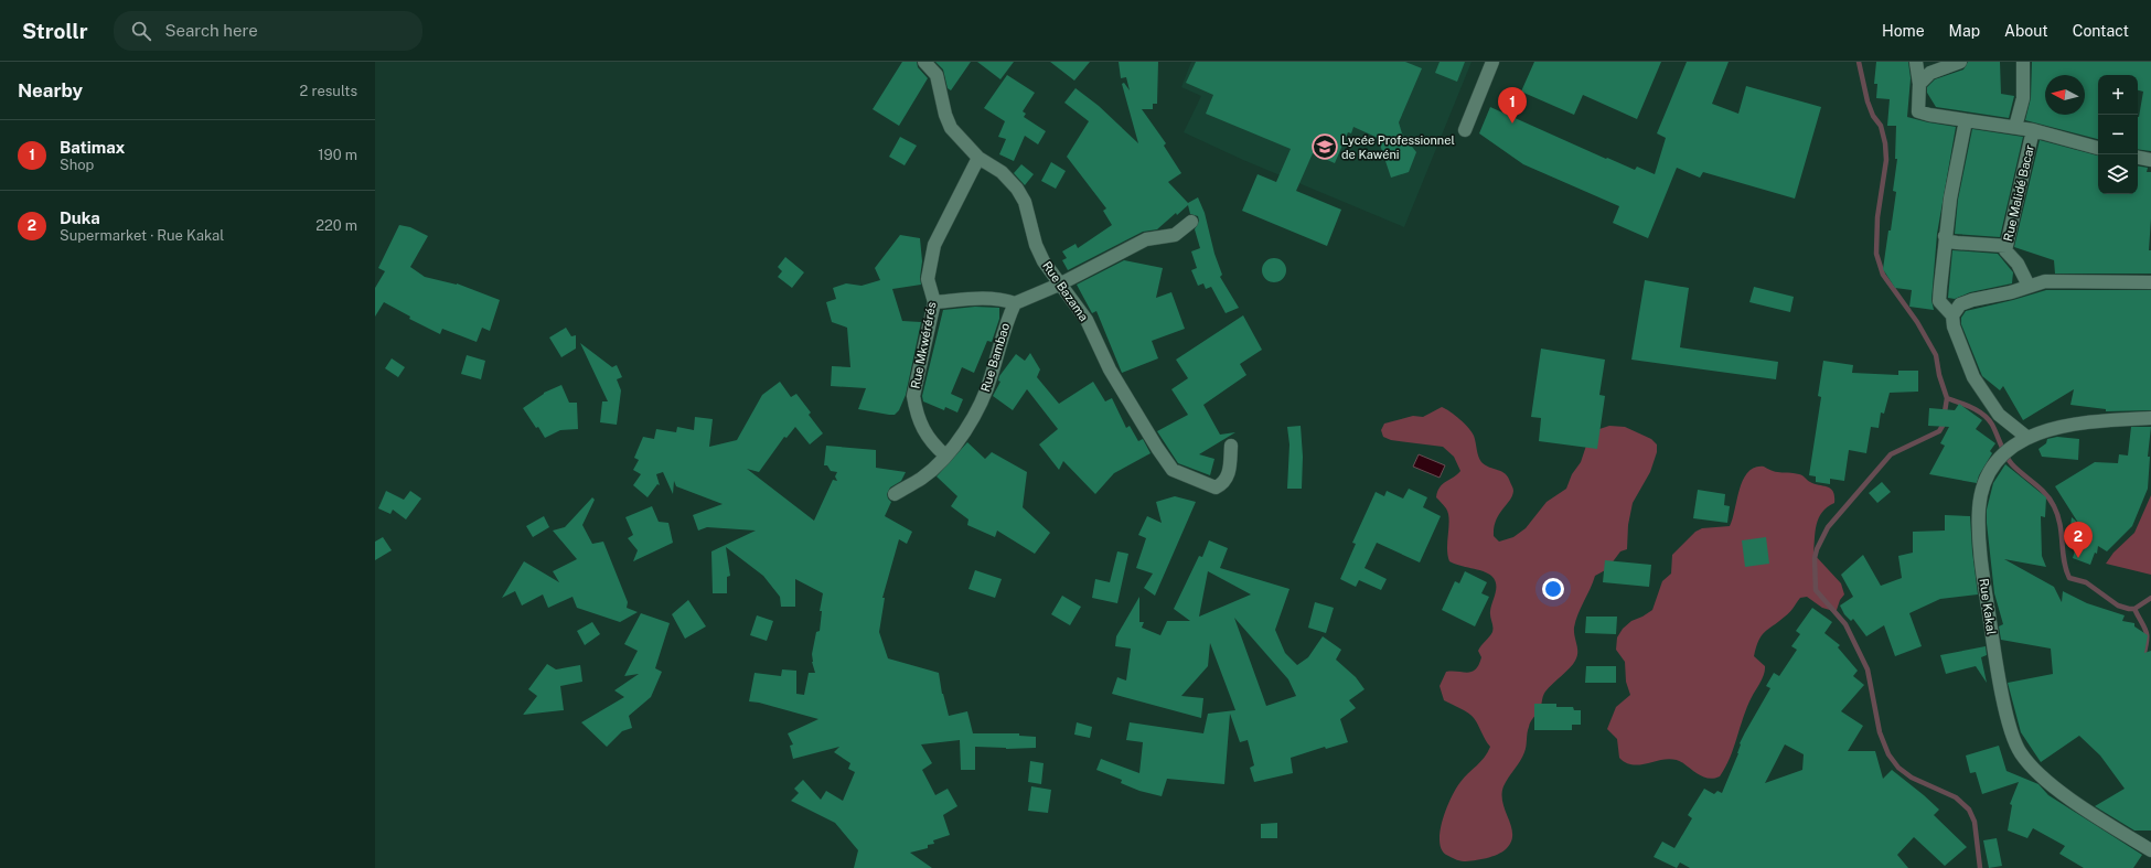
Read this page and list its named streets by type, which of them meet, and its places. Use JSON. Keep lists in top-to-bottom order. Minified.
{"streets":{"street":["Rue Malidé Bacar","Rue Bazama","Rue Mkwérérés","Rue Bambao","Rue Kakal"]},"crossings":[["Rue Bazama","Rue Mkwérérés"],["Rue Mkwérérés","Rue Bambao"]],"places":{"school or university":["Lycée Professionnel de Kawéni"]},"north":"left","page":{"header":"Strollr","search":"Search here","nav":["Home","Map","About","Contact"],"heading":["Nearby","2 results"],"map_buttons":["+","−"],"pins":["1","2"],"list":[{"mark":"1","name":"Batimax","note":"Shop","value":"190 m"},{"mark":"2","name":"Duka","note":"Supermarket · Rue Kakal","value":"220 m"}]}}
